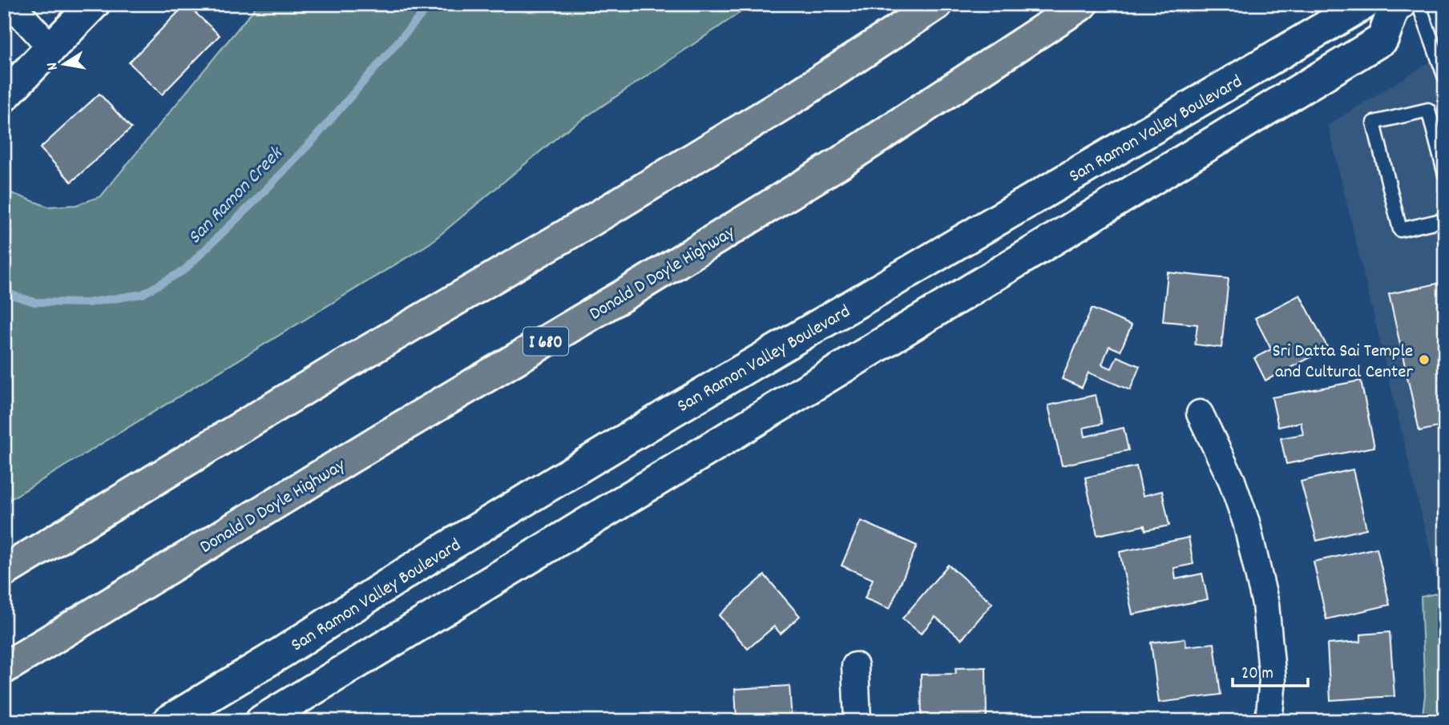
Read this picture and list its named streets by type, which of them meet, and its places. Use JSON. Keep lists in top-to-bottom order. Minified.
{"streets":{"highway":["Donald D Doyle Highway","I 680"],"main road":["San Ramon Valley Boulevard"]},"water":["San Ramon Creek"],"places":["Sri Datta Sai Temple and Cultural Center"],"scale_bar":"20 m","north":"left"}
